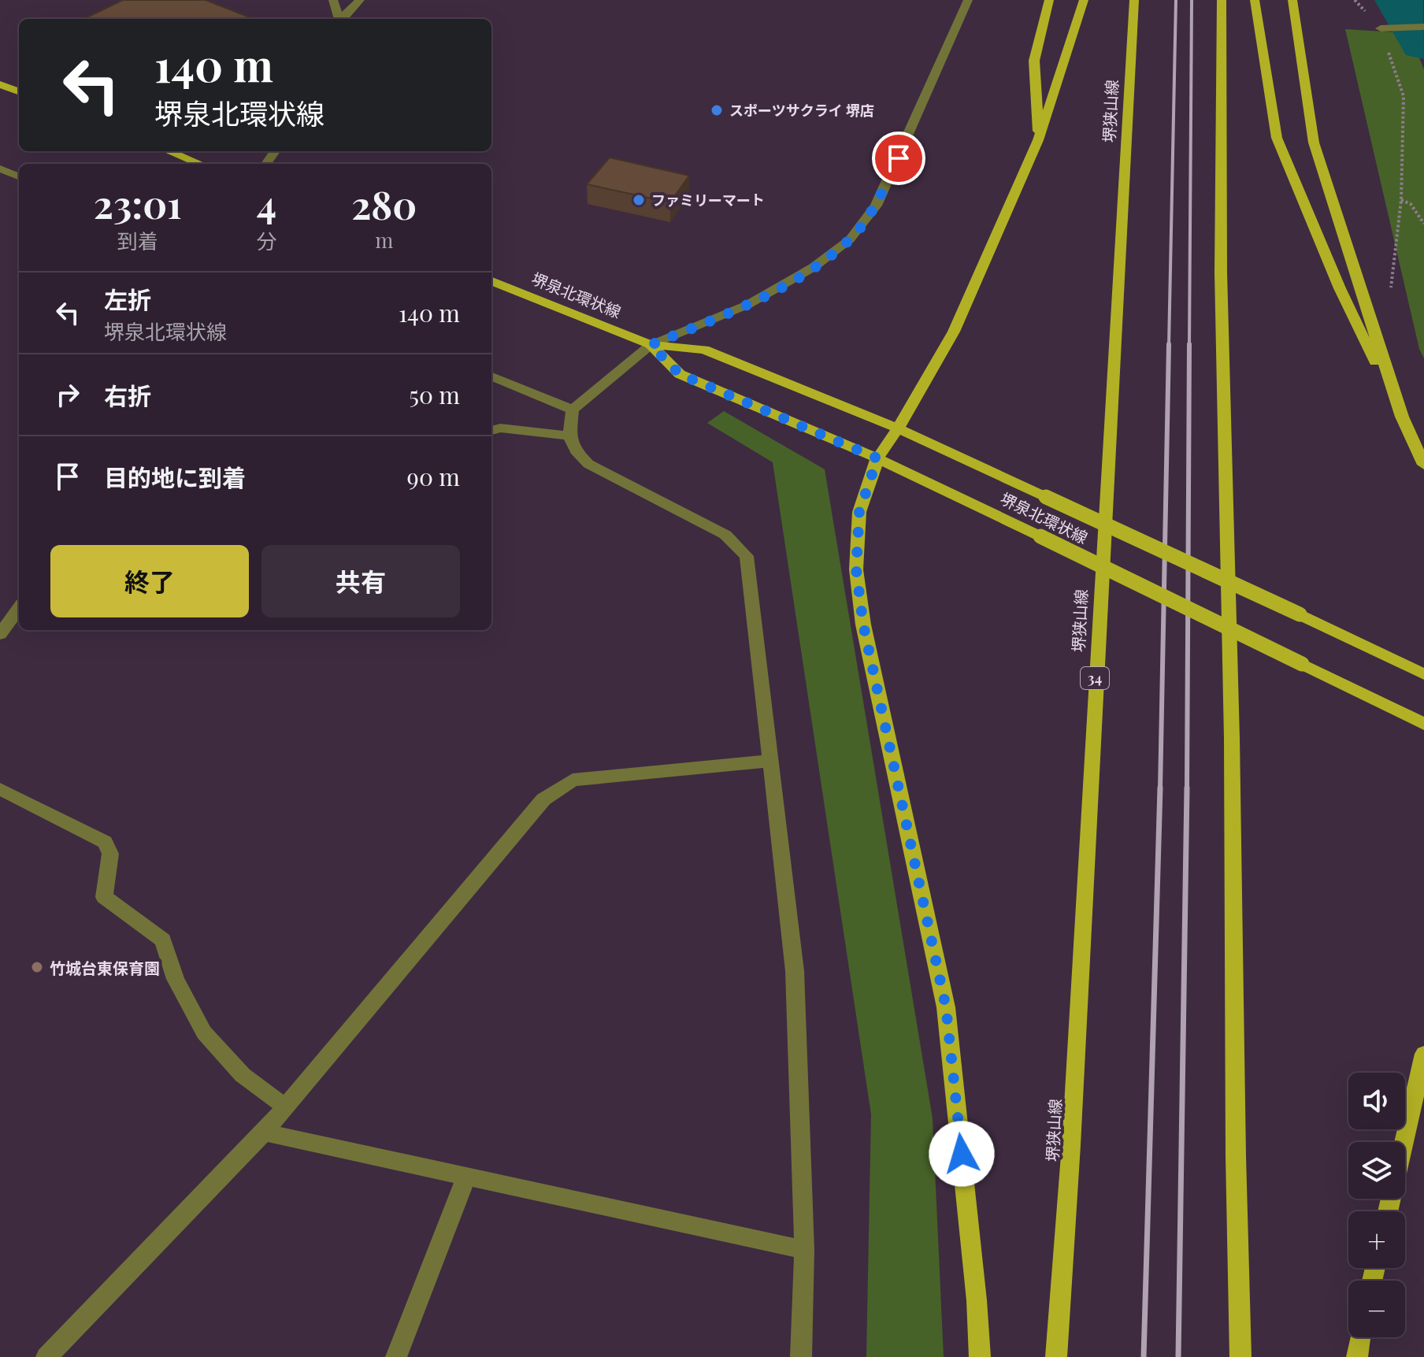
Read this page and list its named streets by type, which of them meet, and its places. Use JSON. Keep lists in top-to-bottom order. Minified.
{"streets":{"main road":["堺狭山線","堺泉北環状線","34"]},"places":["スポーツサクライ 堺店","ファミリーマート","竹城台東保育園"],"page":{"turn":["140 m","堺泉北環状線"],"eta":["23:01","到着","4","分","280","m"],"list":[{"name":"左折","note":"堺泉北環状線","value":"140 m"},{"name":"右折","value":"50 m"},{"name":"目的地に到着","value":"90 m"}],"buttons":["終了","共有"],"map_buttons":["+","−"]}}
